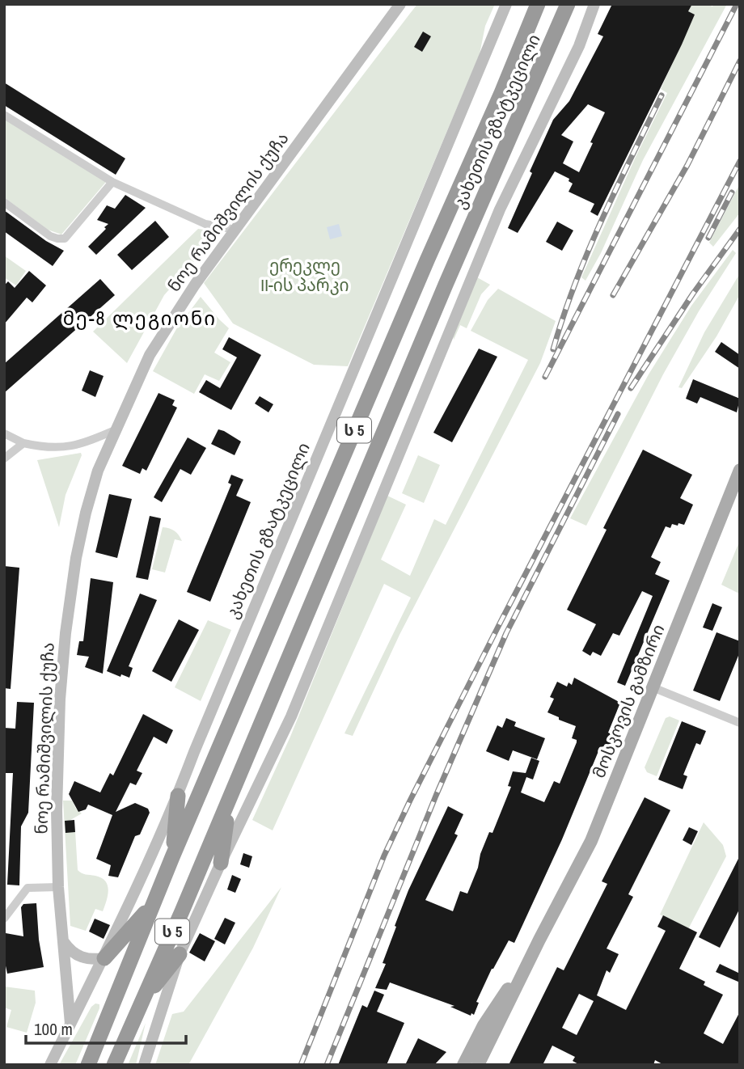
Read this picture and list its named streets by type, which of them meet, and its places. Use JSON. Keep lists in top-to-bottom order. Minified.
{"streets":{"highway":["კახეთის გზატკეცილი","ს 5"],"main road":["მოსკოვის გამზირი"],"street":["ნოე რამიშვილის ქუჩა"]},"crossings":[["კახეთის გზატკეცილი","ნოე რამიშვილის ქუჩა"]],"districts":["მე-8 ლეგიონი"],"parks":["ერეკლე II-ის პარკი"],"scale_bar":"100 m"}
